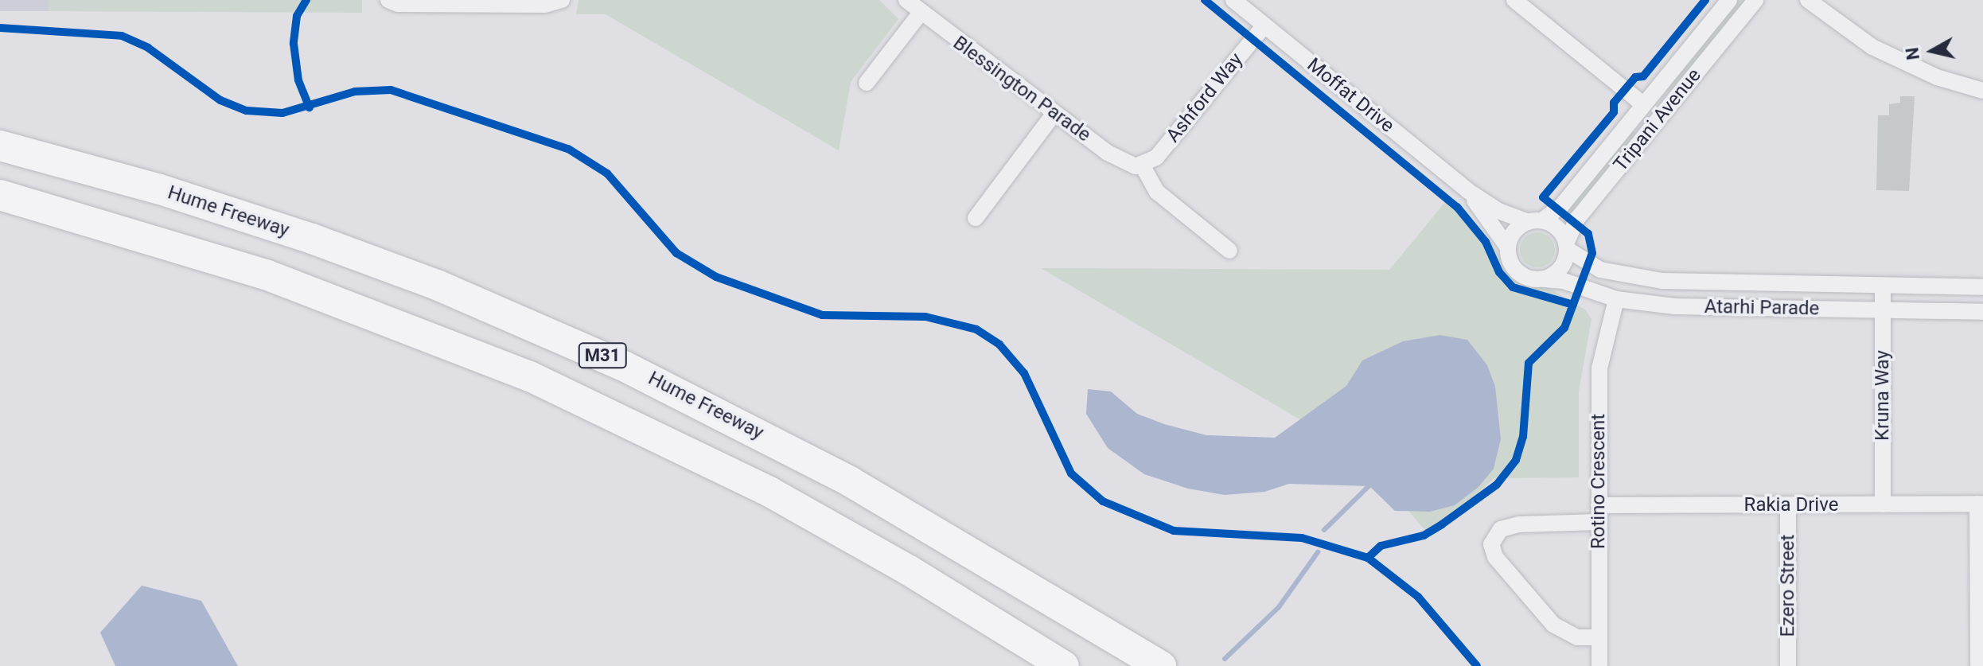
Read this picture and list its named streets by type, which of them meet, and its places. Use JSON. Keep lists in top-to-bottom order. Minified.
{"streets":{"highway":["Hume Freeway","M31"],"street":["Blessington Parade","Moffat Drive","Ashford Way","Tripani Avenue","Atarhi Parade","Kruna Way","Rotino Crescent","Rakia Drive","Ezero Street"]},"crossings":[["Blessington Parade","Ashford Way"],["Moffat Drive","Ashford Way"],["Moffat Drive","Tripani Avenue"],["Moffat Drive","Atarhi Parade"],["Tripani Avenue","Atarhi Parade"],["Atarhi Parade","Kruna Way"],["Atarhi Parade","Rotino Crescent"],["Kruna Way","Rakia Drive"],["Rotino Crescent","Rakia Drive"],["Rakia Drive","Ezero Street"]],"north":"left"}
